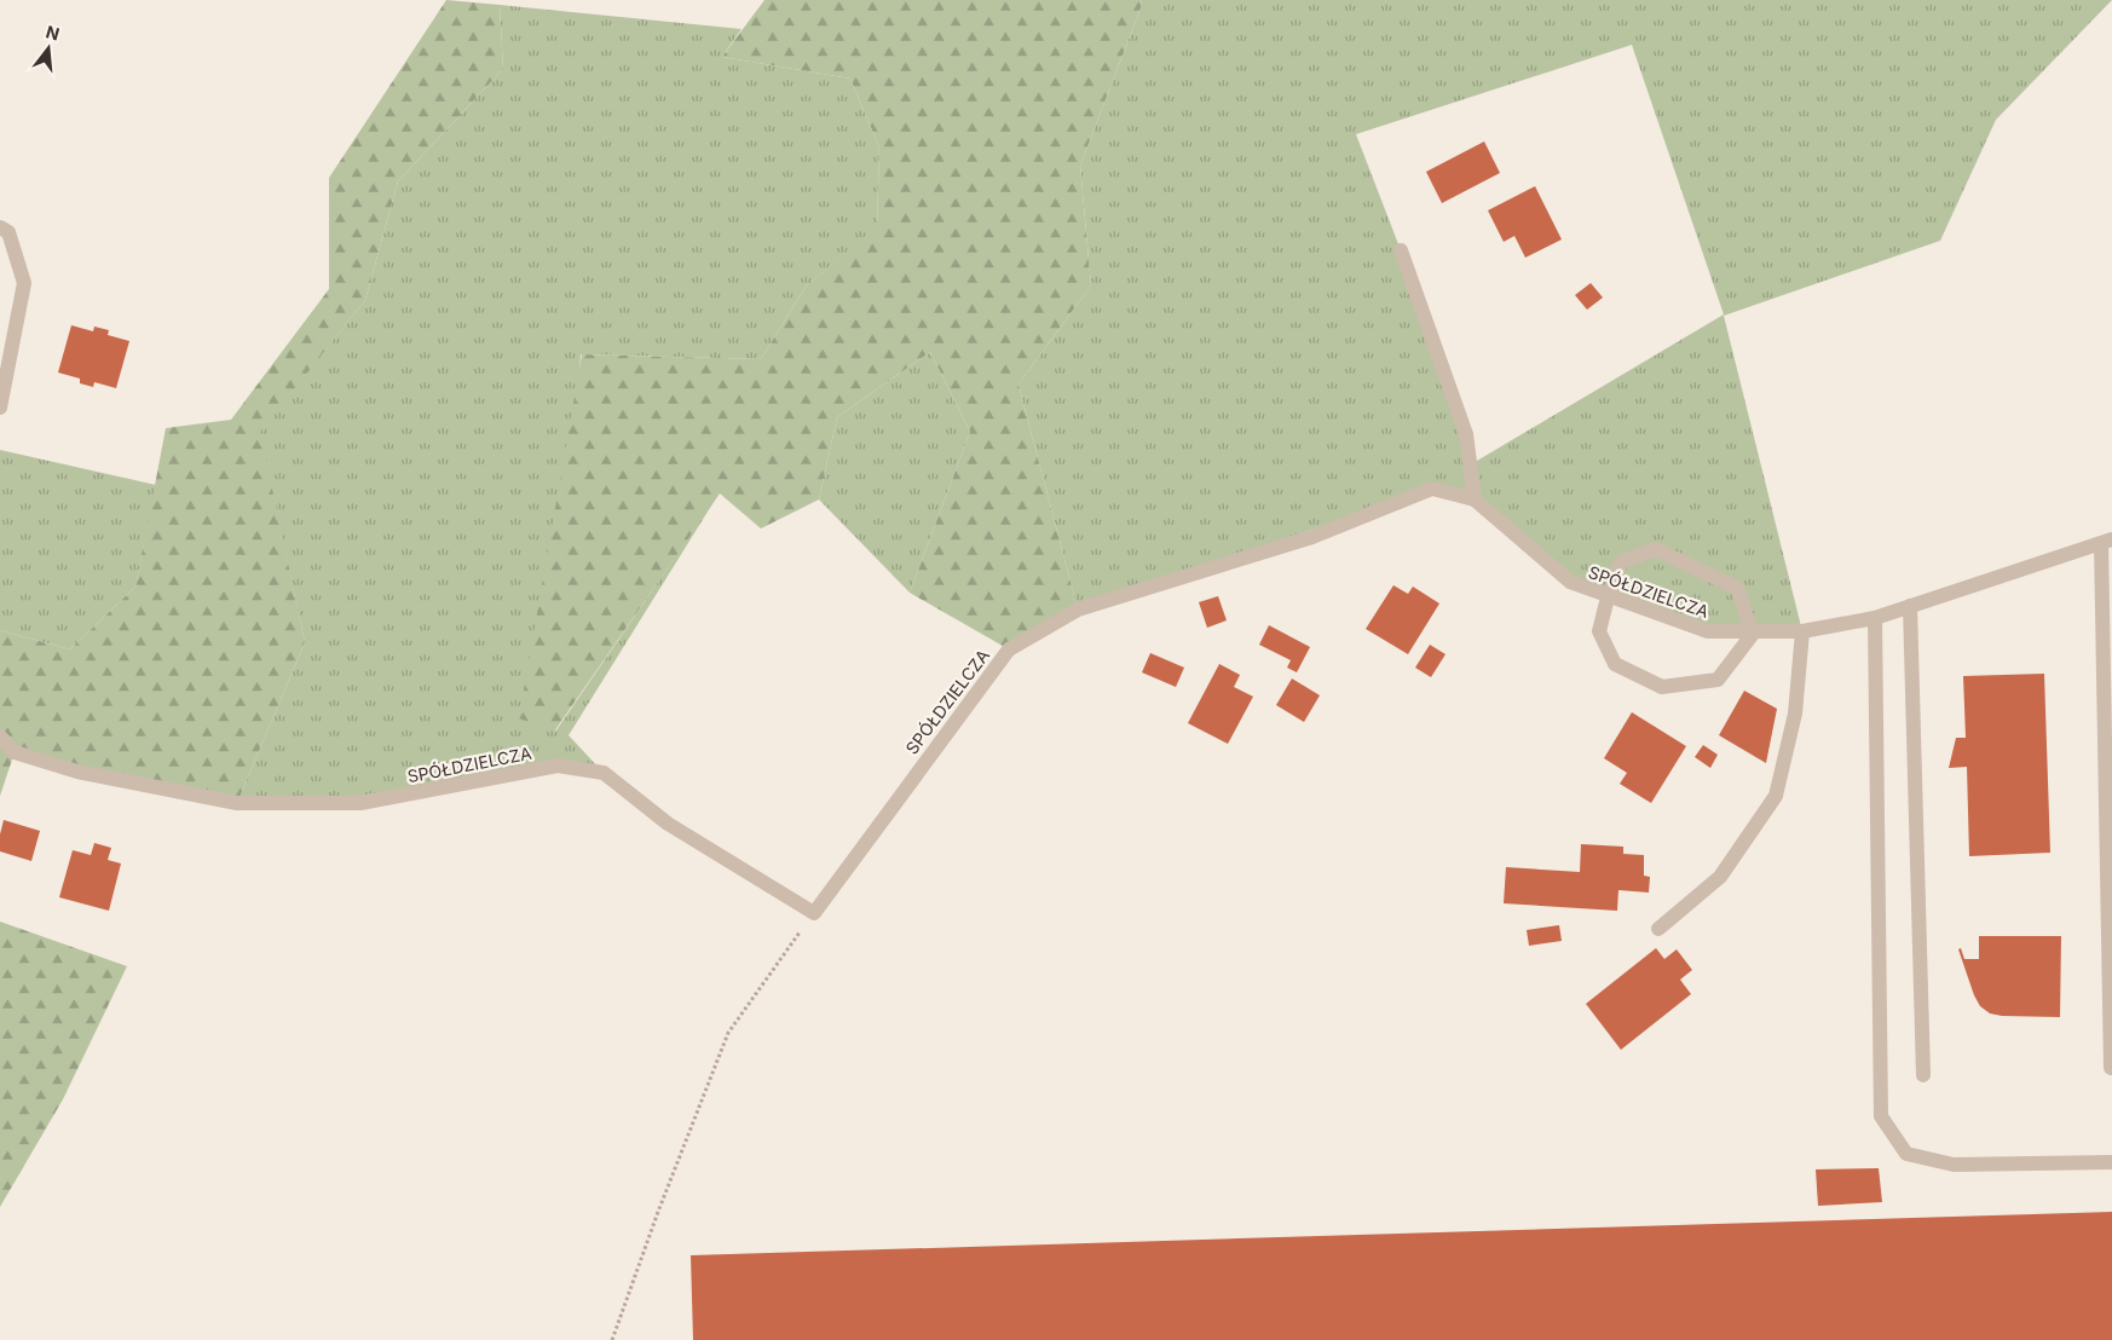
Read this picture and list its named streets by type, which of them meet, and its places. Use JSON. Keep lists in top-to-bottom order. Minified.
{"streets":{"street":["SPÓŁDZIELCZA"]},"north":"top"}
